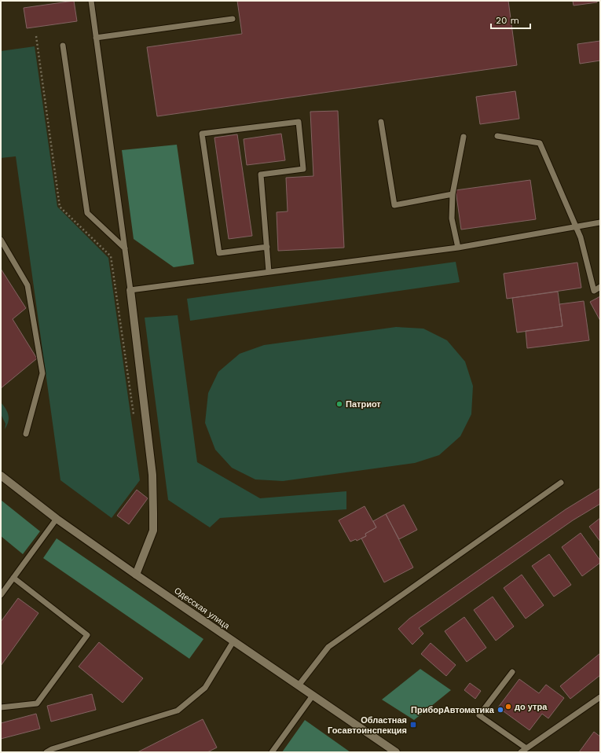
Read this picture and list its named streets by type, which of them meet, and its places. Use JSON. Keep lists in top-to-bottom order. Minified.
{"streets":{"street":["Одесская улица"]},"places":{"other":["Патриот","до утра","ПриборАвтоматика"],"transit":["Областная Госавтоинспекция"]},"scale_bar":"20 m"}
